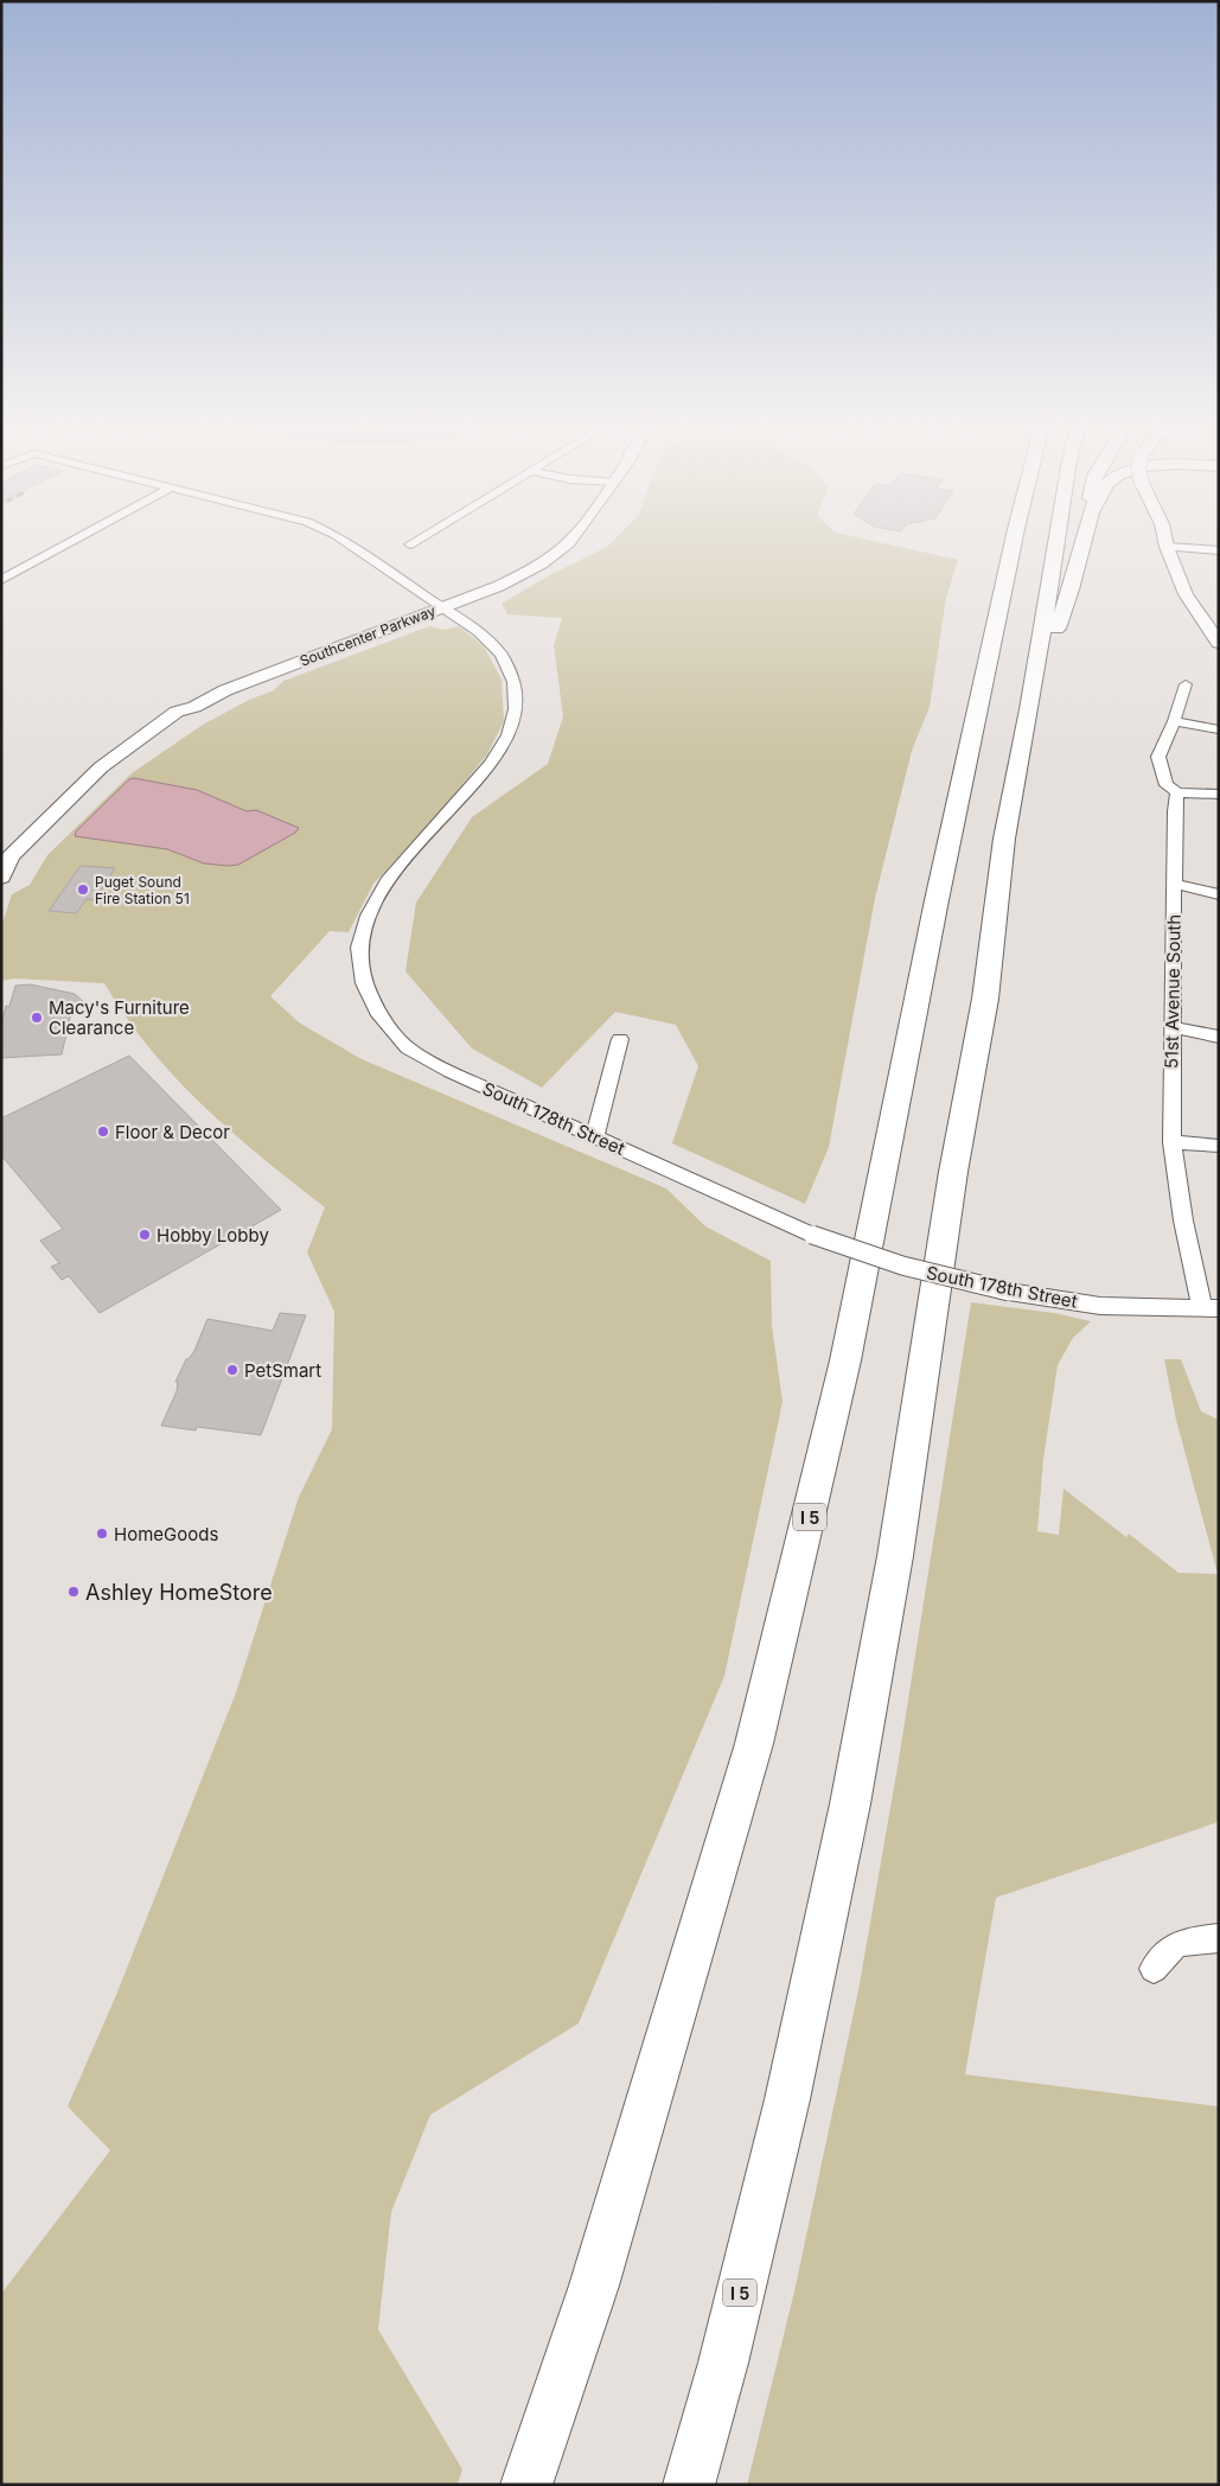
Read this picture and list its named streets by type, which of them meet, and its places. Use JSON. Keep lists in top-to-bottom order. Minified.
{"streets":{"highway":["I 5"],"main road":["Southcenter Parkway"],"street":["51st Avenue South","South 178th Street"]},"crossings":[["Southcenter Parkway","South 178th Street"],["51st Avenue South","South 178th Street"]],"places":["Puget Sound Fire Station 51","Macy's Furniture Clearance","Floor & Decor","Hobby Lobby","PetSmart","HomeGoods","Ashley HomeStore"]}
